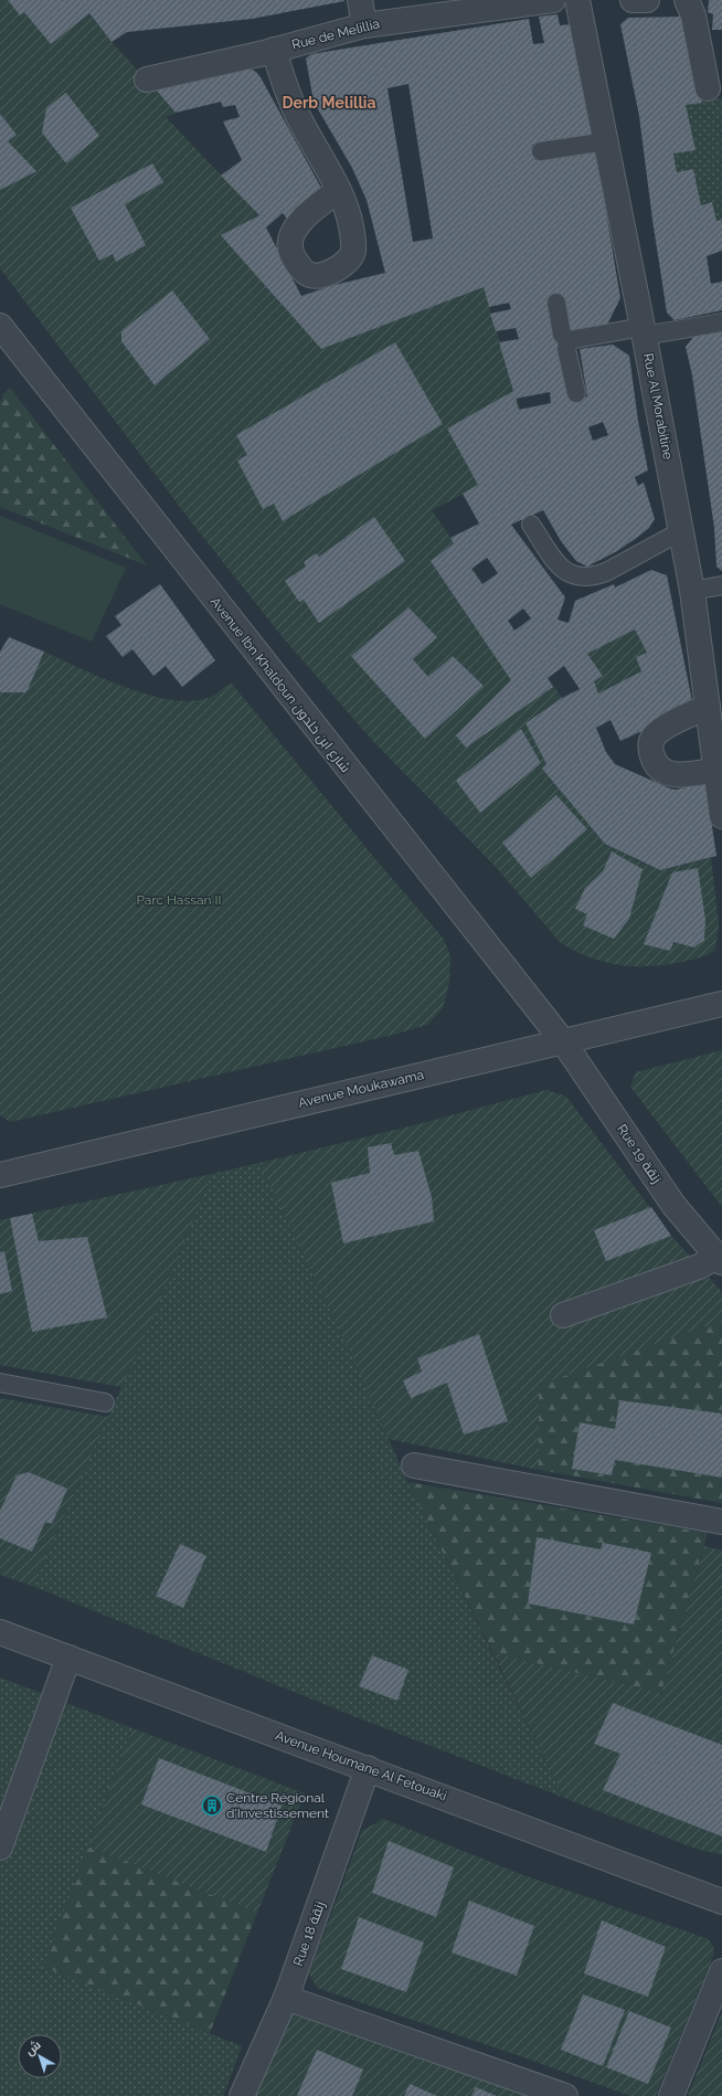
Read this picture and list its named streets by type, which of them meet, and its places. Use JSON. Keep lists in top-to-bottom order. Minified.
{"streets":{"street":["Rue de Melillia","Rue Al Morabitine","Avenue Ibn Khaldoun شارع ابن خلدون","Avenue Moukawama","Rue 19 زنقة","Avenue Houmane Al Fetouaki","Rue 18 زنقة"]},"crossings":[["Avenue Ibn Khaldoun شارع ابن خلدون","Avenue Moukawama"],["Avenue Ibn Khaldoun شارع ابن خلدون","Rue 19 زنقة"],["Avenue Moukawama","Rue 19 زنقة"],["Avenue Houmane Al Fetouaki","Rue 18 زنقة"]],"districts":["Derb Melillia"],"parks":["Parc Hassan II"],"places":{"building":["Centre Régional d'Investissement"]},"north":"top left"}
